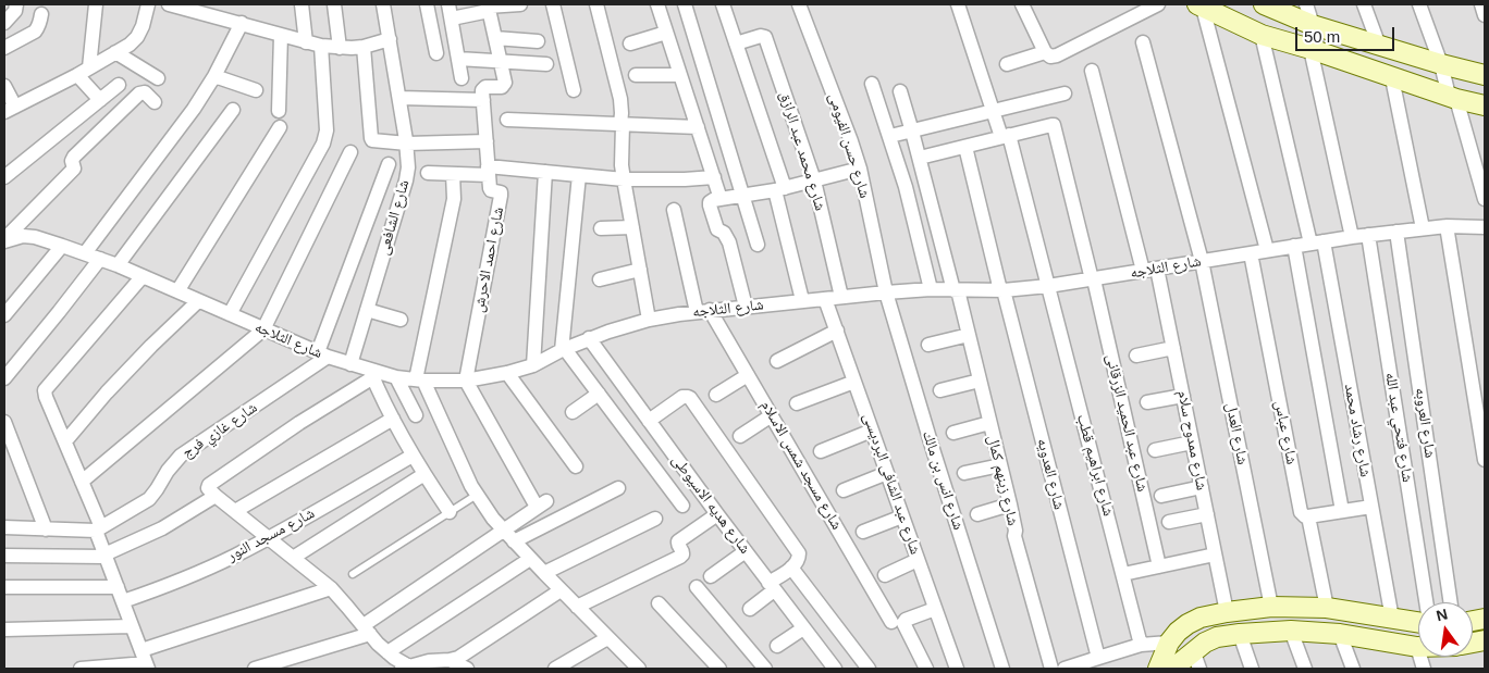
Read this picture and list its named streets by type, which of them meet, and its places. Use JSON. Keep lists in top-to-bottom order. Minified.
{"streets":{"street":["شارع حسن الفيومى","شارع محمد عبد الرازق","شارع الشافعى","شارع احمد الاحرش","شارع الثلاجه","شارع عبد الحميد الزرقانى","شارع العروبه","شارع فتحي عبد الله","شارع غازي فرج","شارع رشاد محمد","شارع عباس","شارع العدل","شارع ممدوح سلام","شارع مسجد شمس الاسلام","شارع ابراهيم قطب","شارع العدويه","شارع انس بن مالك","شارع زينهم كمال","شارع عبد الشافى البرديسى","شارع هديه الاسيوطى","شارع مسجد النور"]},"crossings":[["شارع حسن الفيومى","شارع الثلاجه"],["شارع حسن الفيومى","شارع انس بن مالك"],["شارع محمد عبد الرازق","شارع الثلاجه"],["شارع الشافعى","شارع الثلاجه"],["شارع احمد الاحرش","شارع الثلاجه"],["شارع الثلاجه","شارع عبد الحميد الزرقانى"],["شارع الثلاجه","شارع العروبه"],["شارع الثلاجه","شارع فتحي عبد الله"],["شارع الثلاجه","شارع غازي فرج"],["شارع الثلاجه","شارع رشاد محمد"],["شارع الثلاجه","شارع عباس"],["شارع الثلاجه","شارع العدل"],["شارع الثلاجه","شارع ممدوح سلام"],["شارع الثلاجه","شارع مسجد شمس الاسلام"],["شارع الثلاجه","شارع ابراهيم قطب"],["شارع الثلاجه","شارع العدويه"],["شارع الثلاجه","شارع انس بن مالك"],["شارع الثلاجه","شارع زينهم كمال"],["شارع الثلاجه","شارع عبد الشافى البرديسى"],["شارع الثلاجه","شارع هديه الاسيوطى"],["شارع عبد الحميد الزرقانى","شارع ابراهيم قطب"]],"scale_bar":"50 m","north":"top"}
